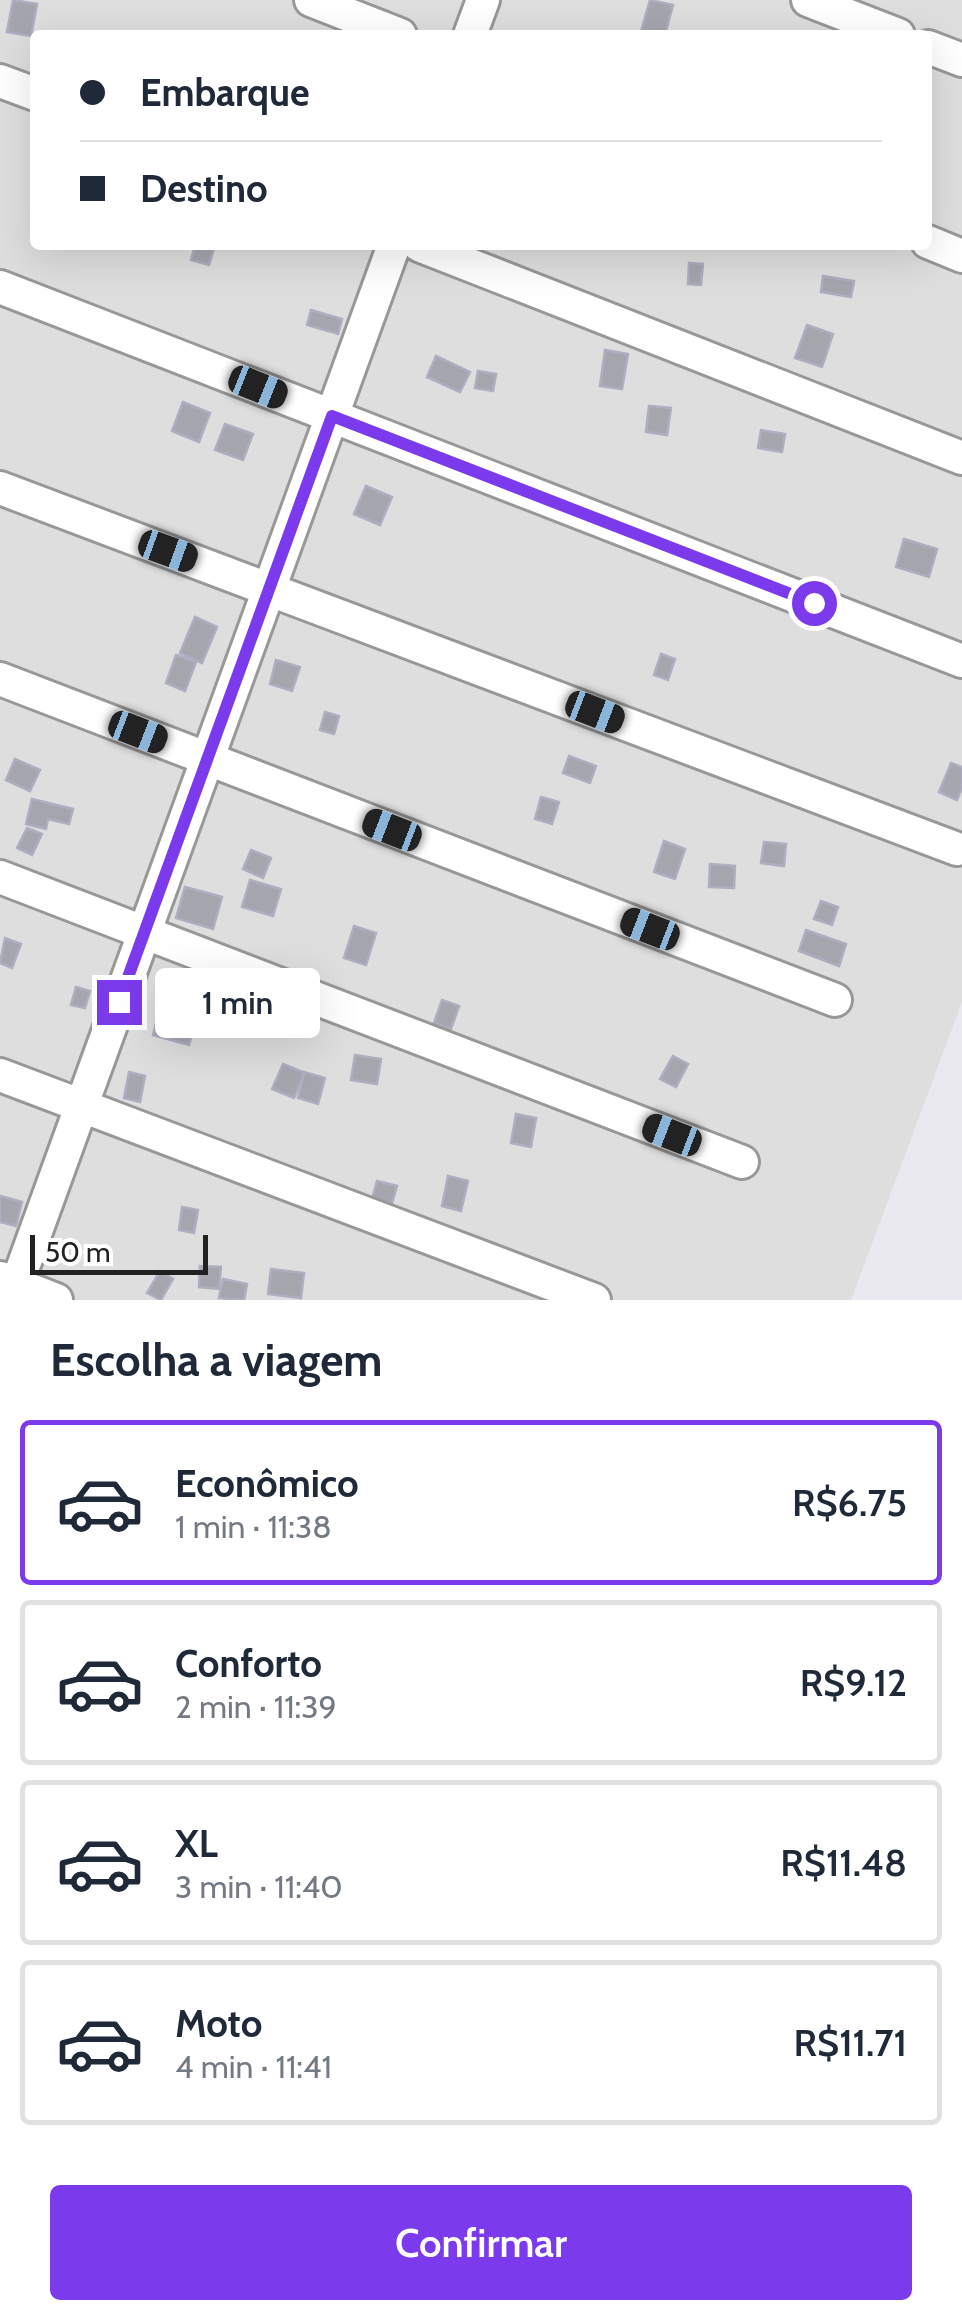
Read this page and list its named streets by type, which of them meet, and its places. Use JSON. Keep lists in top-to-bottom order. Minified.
{"scale_bar":"50 m","page":{"banner":["Embarque","Destino"],"bubble":"1 min","scale":"50 m","heading":"Escolha a viagem","list":[{"name":"Econômico","note":"1 min · 11:38","value":"R$6.75"},{"name":"Conforto","note":"2 min · 11:39","value":"R$9.12"},{"name":"XL","note":"3 min · 11:40","value":"R$11.48"},{"name":"Moto","note":"4 min · 11:41","value":"R$11.71"}],"buttons":"Confirmar"}}
